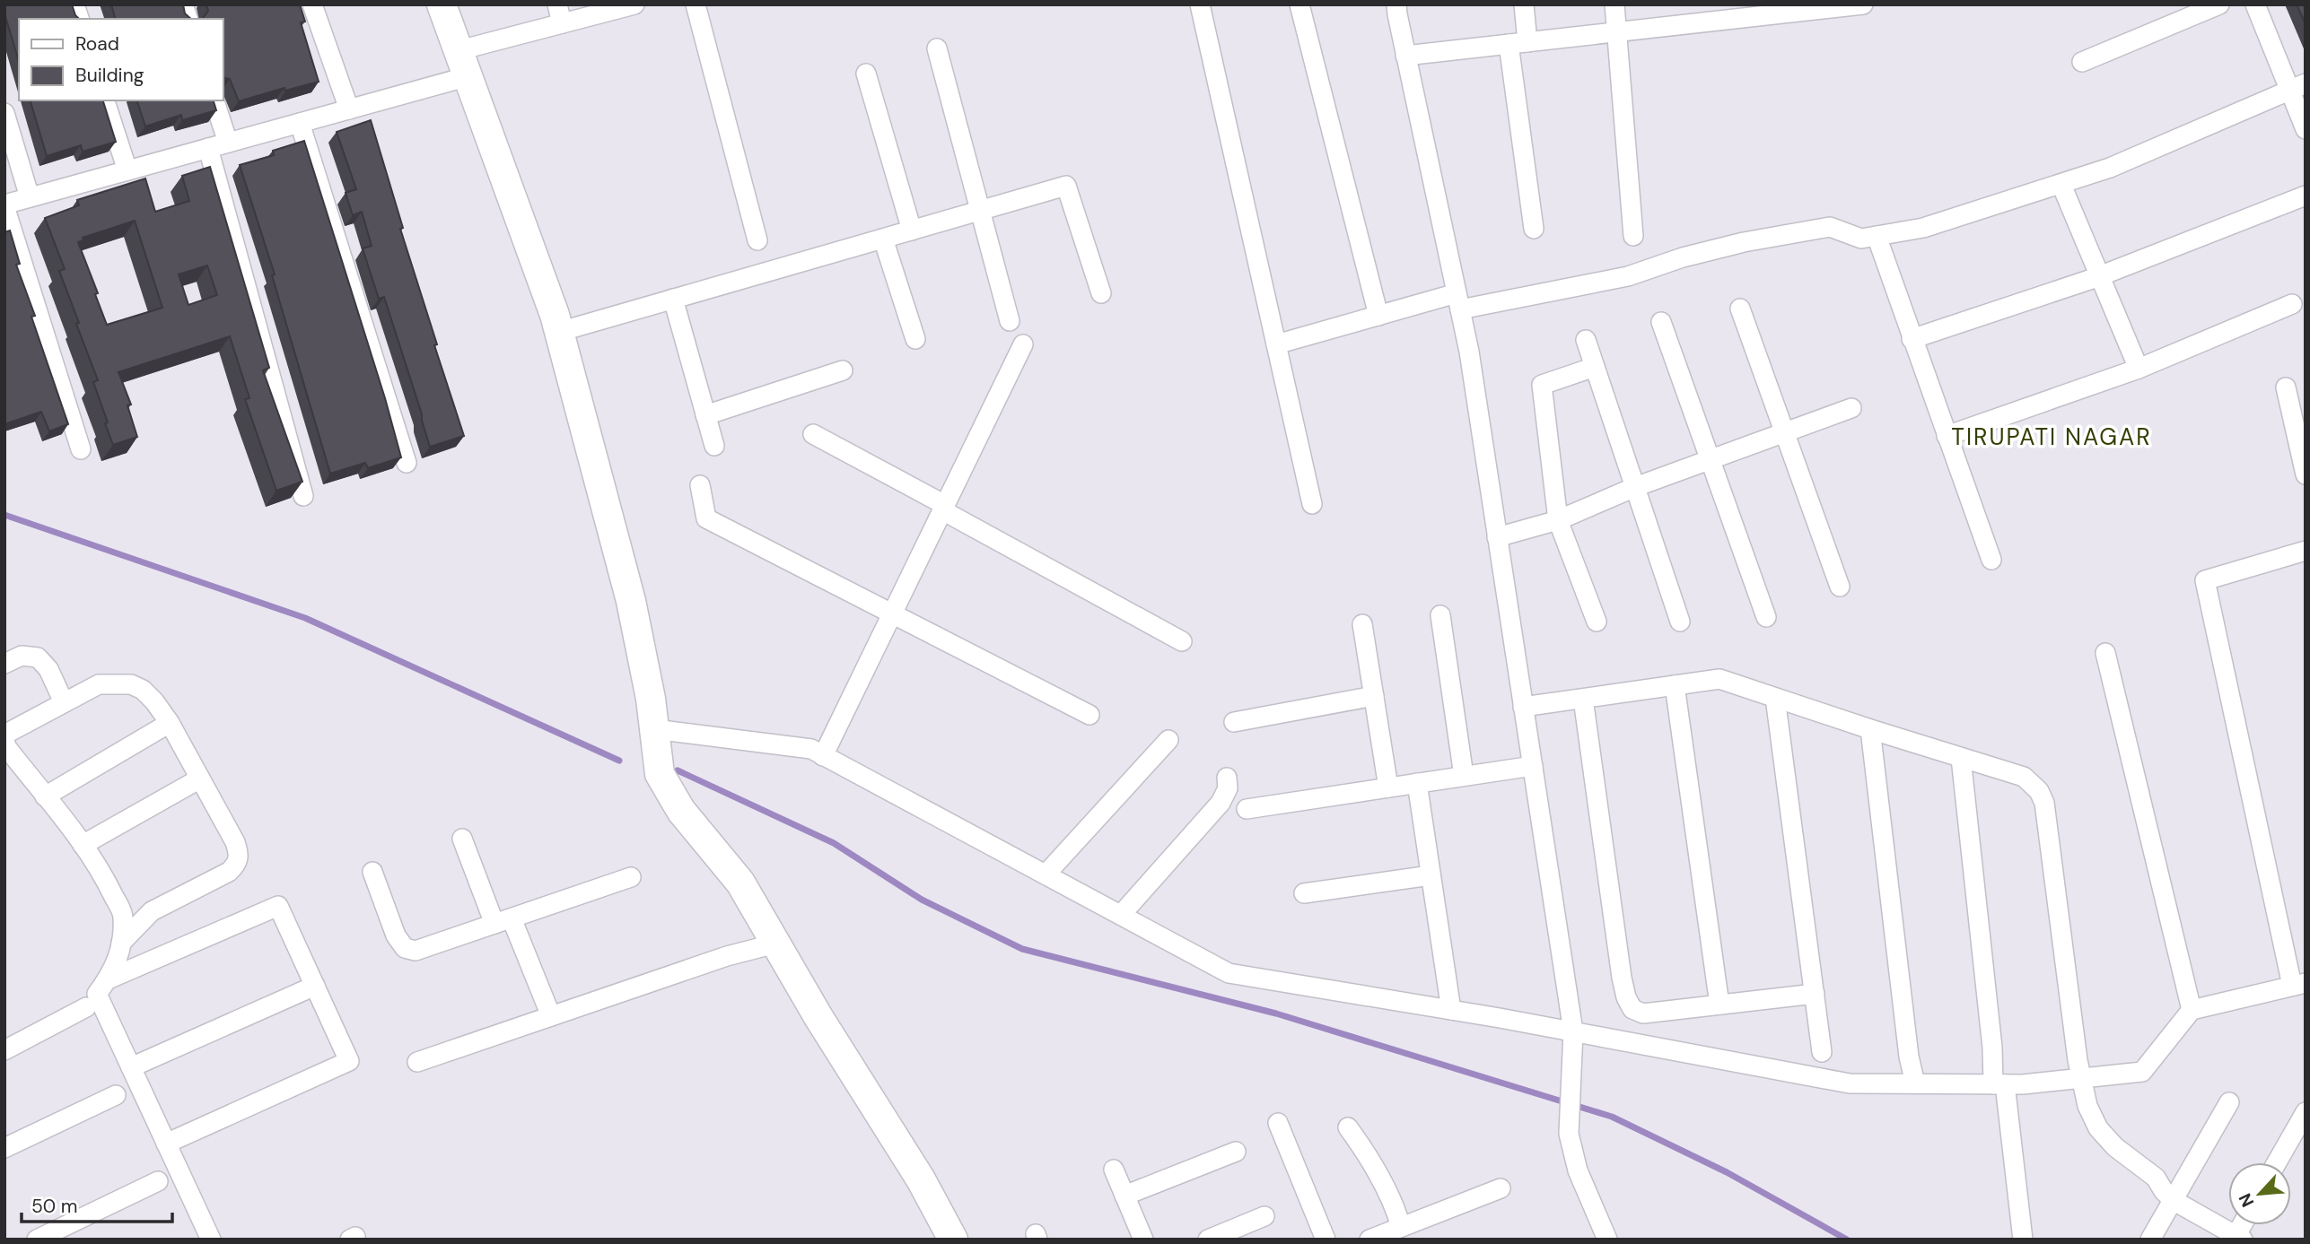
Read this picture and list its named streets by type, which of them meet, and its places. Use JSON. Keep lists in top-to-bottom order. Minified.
{"districts":["TIRUPATI NAGAR"],"legend":["Road","Building"],"scale_bar":"50 m","north":"bottom left"}
